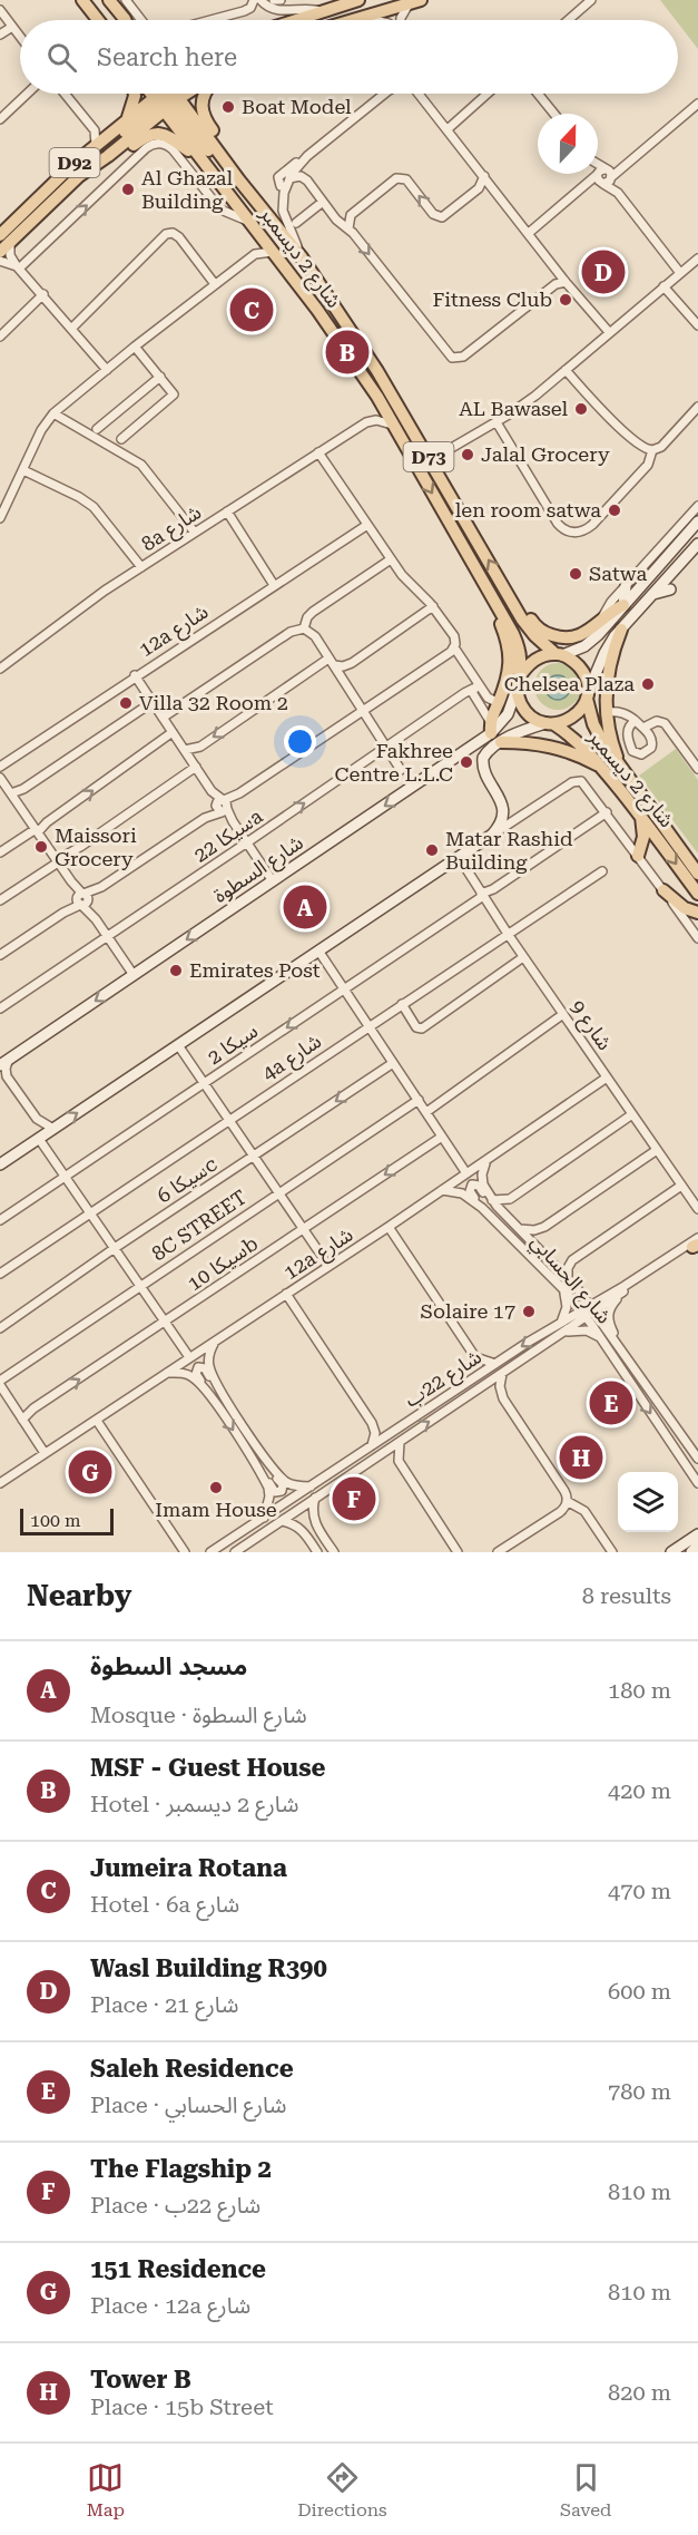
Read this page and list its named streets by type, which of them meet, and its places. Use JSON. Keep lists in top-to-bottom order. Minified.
{"streets":{"main road":["D92","شارع 2 ديسمبر","D73","شارع السطوة"],"street":["8a شارع","12a شارع","سيكا 22a","شارع 9","سيكا 2","4a شارع","سيكا 6c","8C STREET","سيكا 10b","شارع الحسابي","شارع 22ب"]},"crossings":[["D92","شارع 2 ديسمبر"],["شارع 2 ديسمبر","شارع السطوة"],["شارع 2 ديسمبر","سيكا 2"],["12a شارع","شارع 9"],["12a شارع","شارع الحسابي"],["شارع 9","سيكا 2"],["شارع 9","4a شارع"],["شارع الحسابي","شارع 22ب"]],"one_way":["سيكا 6c"],"places":["Boat Model","Al Ghazal Building","Fitness Club","AL Bawasel","Jalal Grocery","len room satwa","Satwa","Chelsea Plaza","Villa 32 Room 2","Fakhree Centre L.L.C","Maissori Grocery","Matar Rashid Building","Emirates Post","Solaire 17","Imam House"],"scale_bar":"100 m","north":"top","page":{"search":"Search here","pins":["D","C","B","A","E","H","G","F"],"scale":"100 m","heading":["Nearby","8 results"],"list":[{"mark":"A","name":"مسجد السطوة","note":"Mosque · شارع السطوة","value":"180 m"},{"mark":"B","name":"MSF - Guest House","note":"Hotel · شارع 2 ديسمبر","value":"420 m"},{"mark":"C","name":"Jumeira Rotana","note":"Hotel · 6a شارع","value":"470 m"},{"mark":"D","name":"Wasl Building R390","note":"Place · شارع 21","value":"600 m"},{"mark":"E","name":"Saleh Residence","note":"Place · شارع الحسابي","value":"780 m"},{"mark":"F","name":"The Flagship 2","note":"Place · شارع 22ب","value":"810 m"},{"mark":"G","name":"151 Residence","note":"Place · 12a شارع","value":"810 m"},{"mark":"H","name":"Tower B","note":"Place · 15b Street","value":"820 m"}],"nav":["Map","Directions","Saved"]}}
